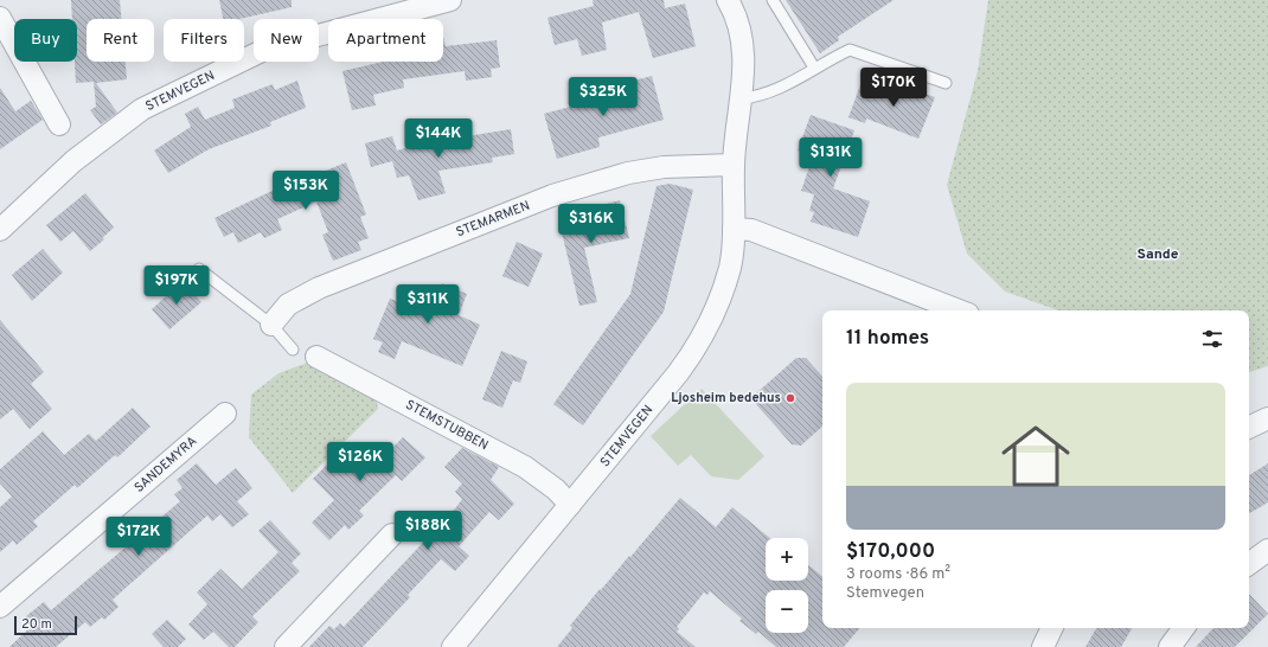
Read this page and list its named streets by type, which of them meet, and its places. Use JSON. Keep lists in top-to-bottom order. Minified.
{"streets":{"street":["STEMVEGEN","STEMARMEN","STEMSTUBBEN","SANDEMYRA"]},"crossings":[["STEMVEGEN","STEMARMEN"],["STEMVEGEN","STEMSTUBBEN"]],"districts":["Sande"],"places":["Ljosheim bedehus"],"scale_bar":"20 m","page":{"chip":["Buy","Rent","Filters","New","Apartment"],"price":["$170K","$325K","$144K","$131K","$153K","$316K","$197K","$311K","$126K","$188K","$172K"],"heading":"11 homes","list":[{"name":"$170,000","note":"3 rooms · 86 m² · Stemvegen"}],"map_buttons":["+","−"],"scale":"20 m"}}
